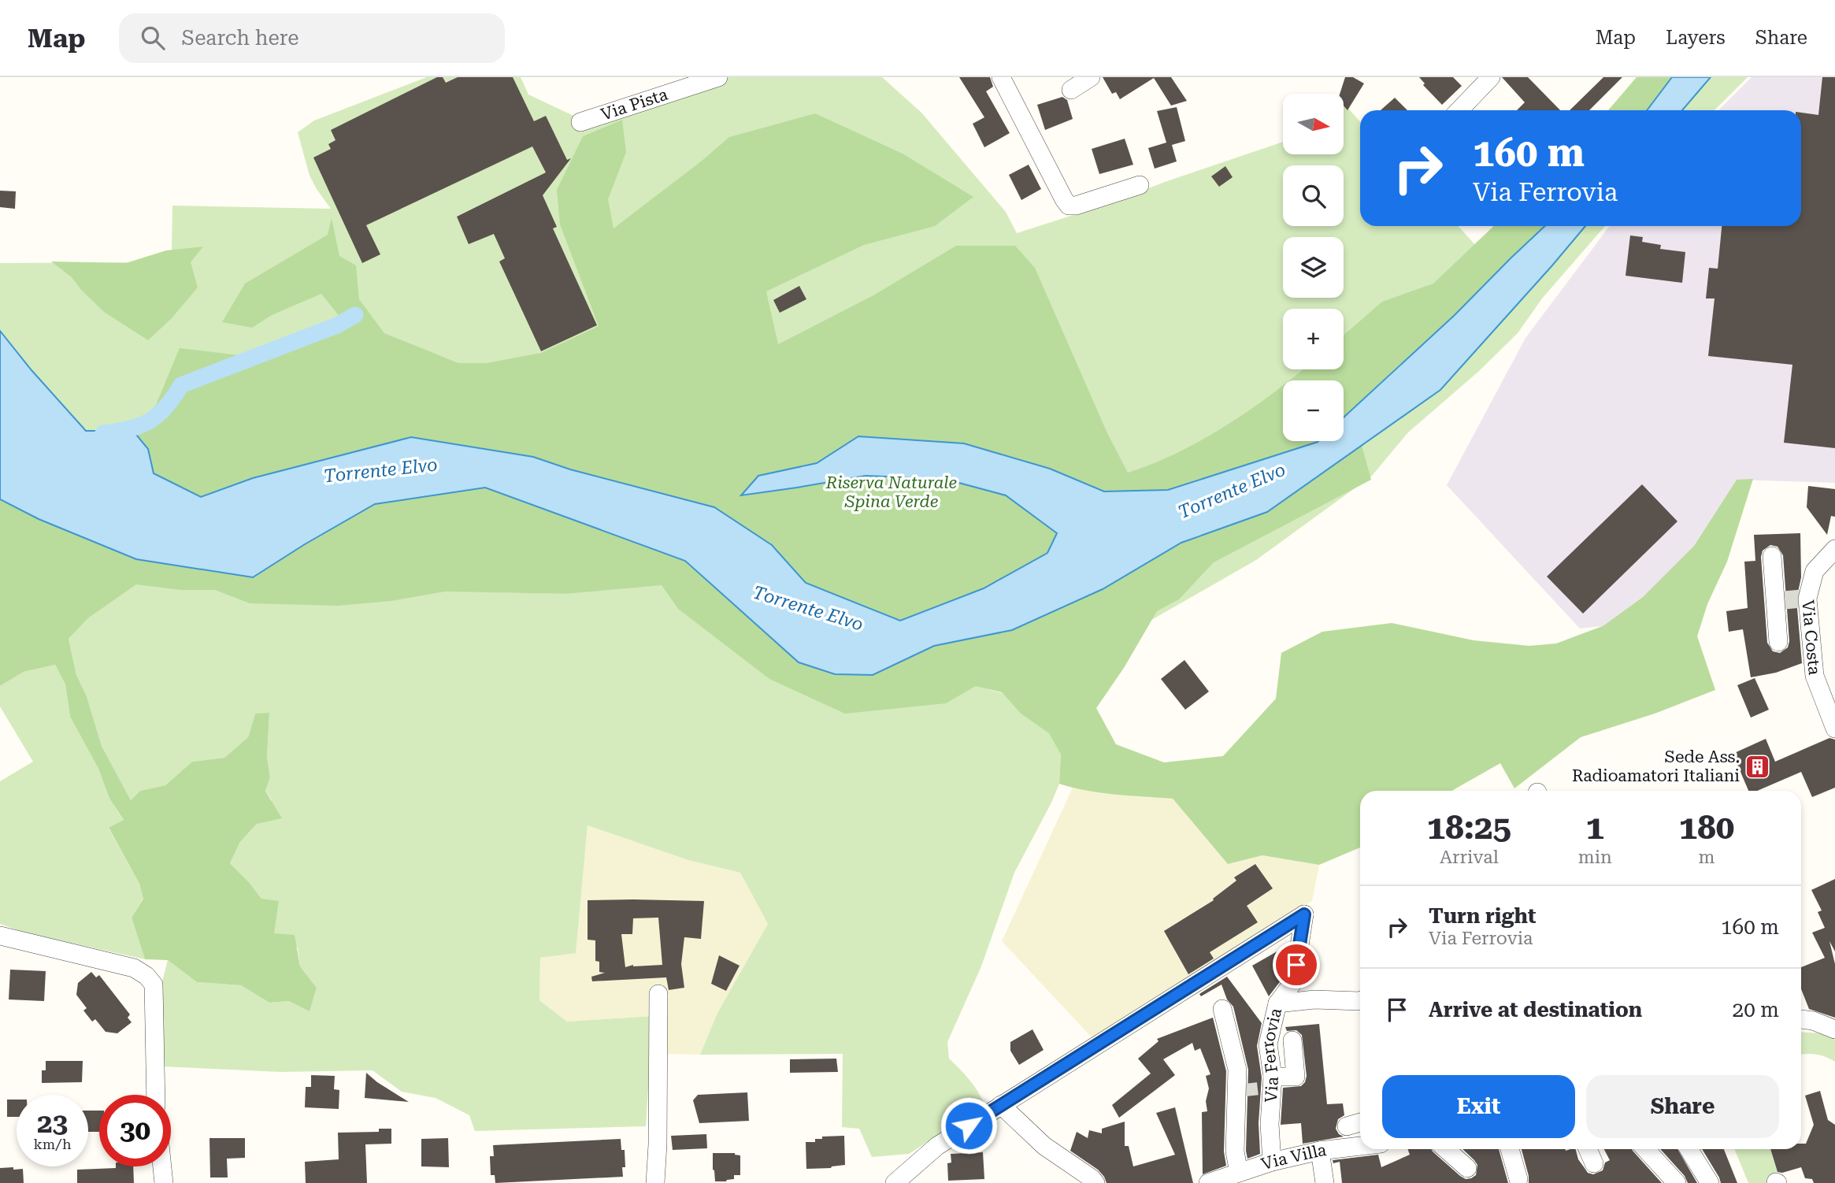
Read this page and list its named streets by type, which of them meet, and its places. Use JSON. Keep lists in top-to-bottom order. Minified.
{"streets":{"street":["Via Pista","Via Costa","Via Ferrovia","Via Villa"]},"crossings":[["Via Ferrovia","Via Villa"]],"water":["Torrente Elvo"],"parks":["Riserva Naturale Spina Verde"],"places":{"building":["Sede Ass. Radioamatori Italiani"]},"north":"right","page":{"header":"Map","search":"Search here","nav":["Map","Layers","Share"],"map_buttons":["+","−"],"turn":["160 m","Via Ferrovia"],"eta":["18:25","Arrival","1","min","180","m"],"list":[{"name":"Turn right","note":"Via Ferrovia","value":"160 m"},{"name":"Arrive at destination","value":"20 m"}],"buttons":["Exit","Share"],"speed":"23 km/h","limit":"30"}}
